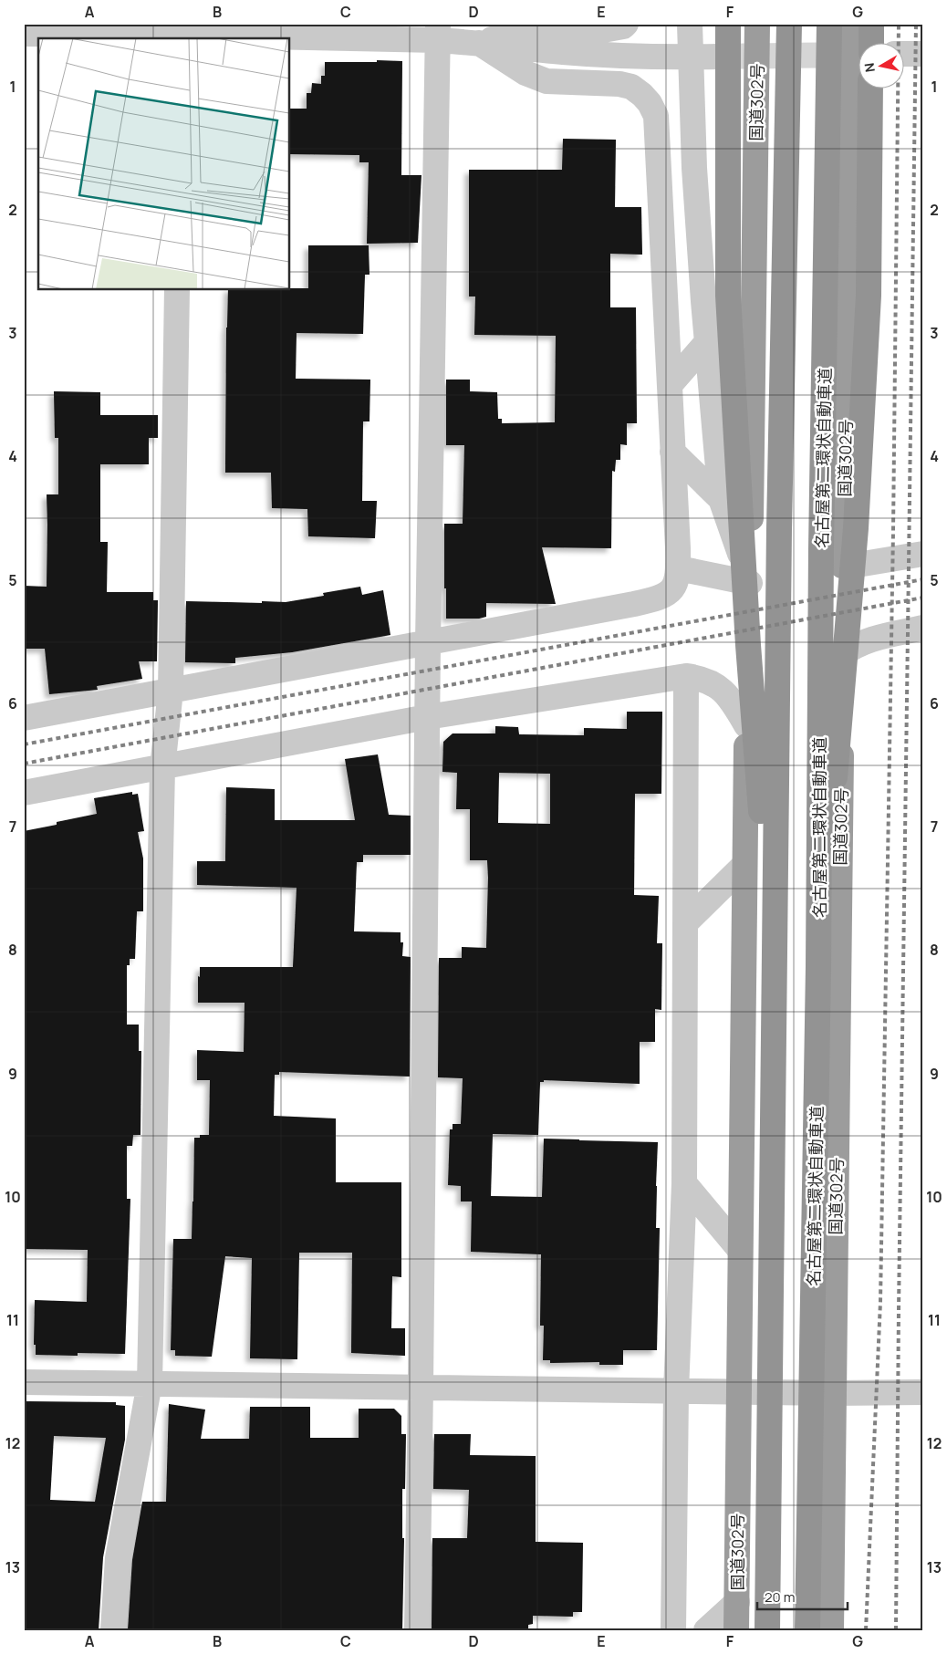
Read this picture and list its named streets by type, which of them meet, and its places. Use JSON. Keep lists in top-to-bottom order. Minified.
{"streets":{"highway":["国道302号","名古屋第二環状自動車道"]},"scale_bar":"20 m","north":"left","grid":{"columns":["A","B","C","D","E","F","G"],"rows":["1","2","3","4","5","6","7","8","9","10","11","12","13"]}}
